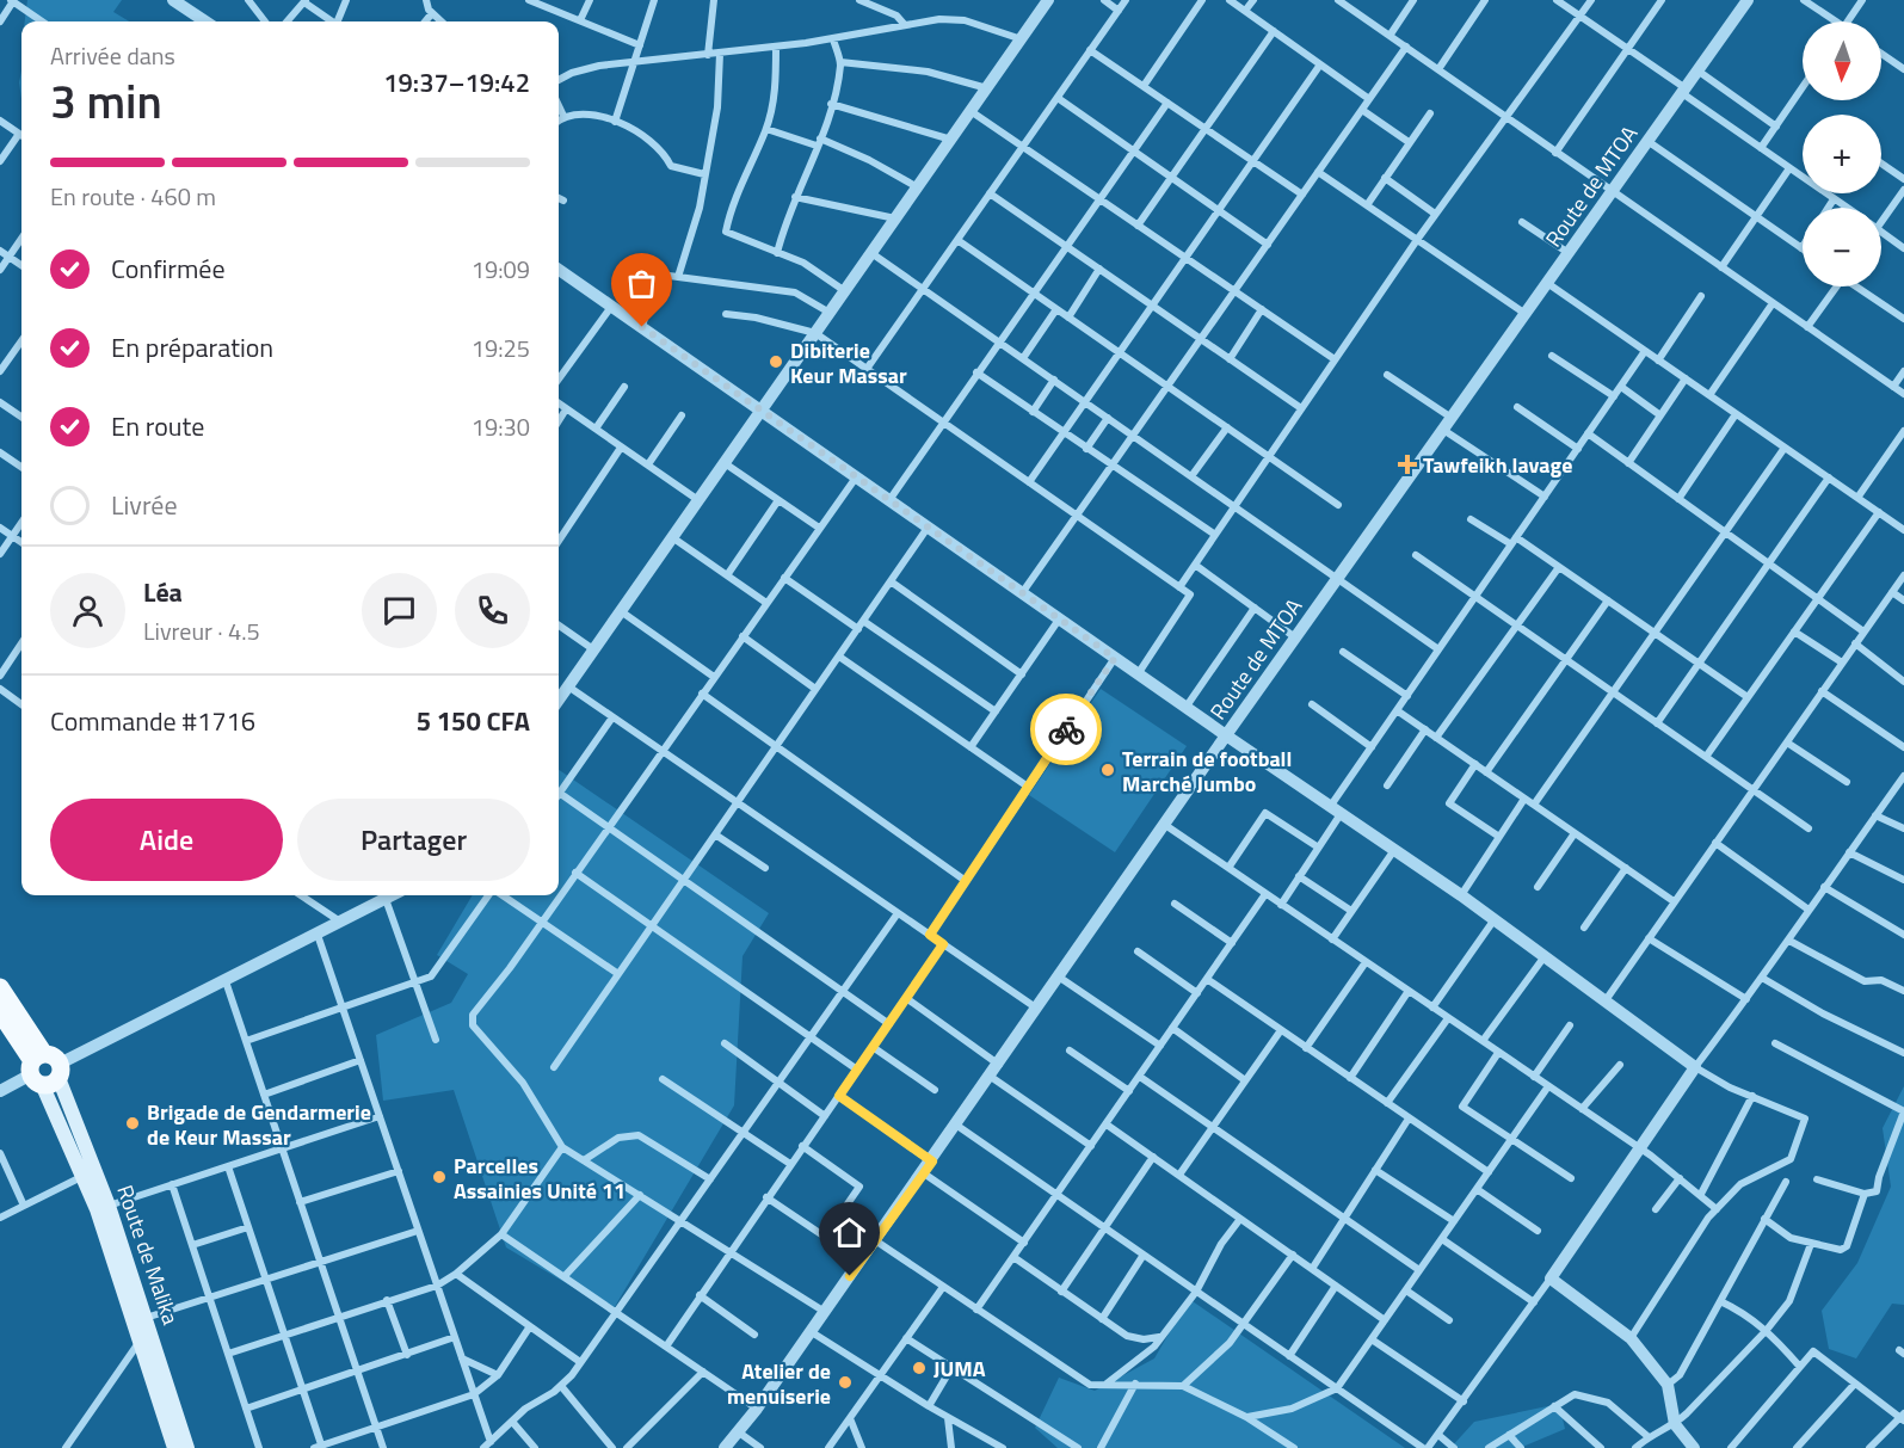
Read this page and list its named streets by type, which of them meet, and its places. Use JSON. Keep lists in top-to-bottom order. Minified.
{"streets":{"main road":["Route de Malika"],"street":["Route de MTOA"]},"places":{"other":["Dibiterie Keur Massar","Terrain de football Marché Jumbo","Brigade de Gendarmerie de Keur Massar","Parcelles Assainies Unité 11","JUMA","Atelier de menuiserie"],"health":["Tawfeikh lavage"]},"north":"bottom","page":{"map_buttons":["+","−"],"heading":["3 min","Arrivée dans","19:37–19:42"],"panel":["Léa","Livreur · 4.5","Commande #1716","5 150 CFA"],"bar":"En route · 460 m","list":[["Confirmée","19:09"],["En préparation","19:25"],["En route","19:30"],"Livrée"],"buttons":["Aide","Partager"]}}
